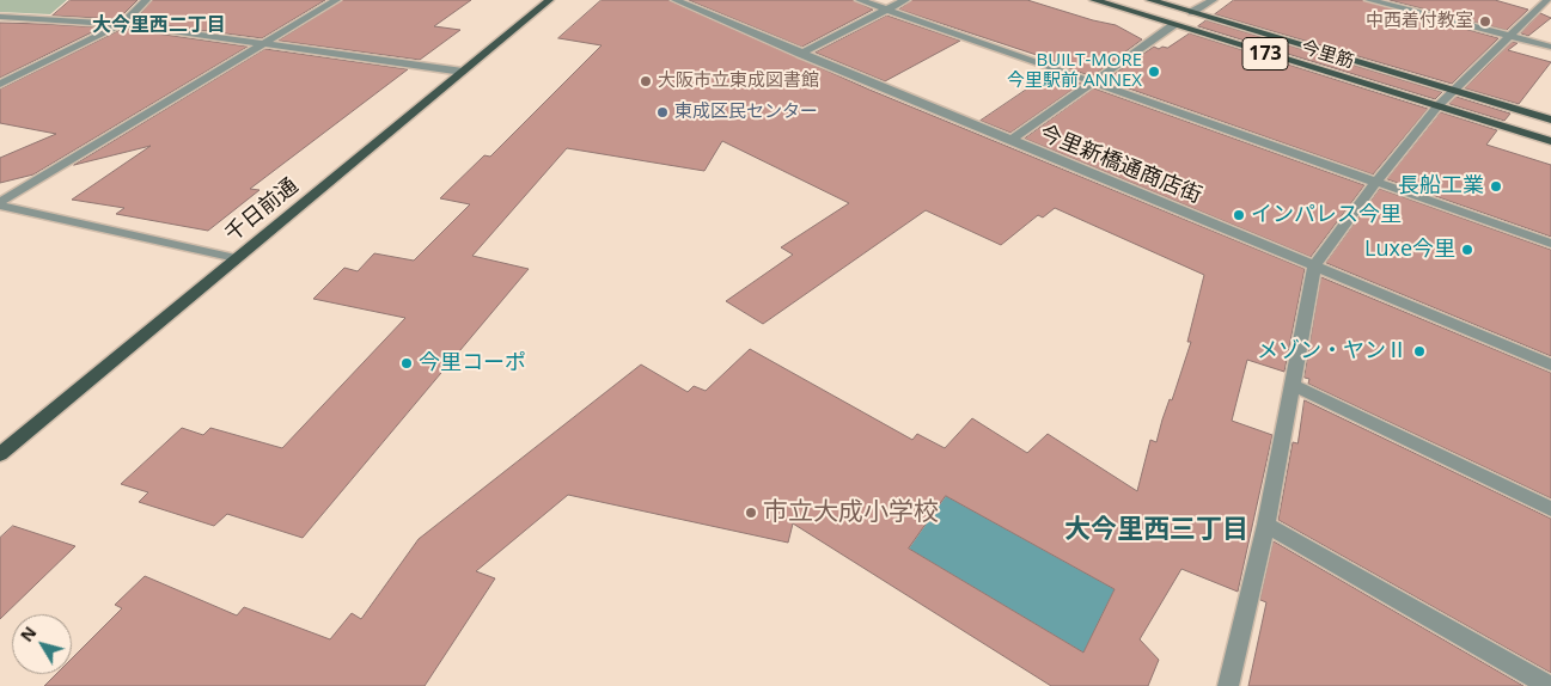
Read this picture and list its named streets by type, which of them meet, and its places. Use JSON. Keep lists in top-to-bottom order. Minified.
{"streets":{"main road":["173","今里筋","千日前通"],"street":["今里新橋通商店街"]},"districts":["大今里西二丁目","大今里西三丁目"],"places":["中西着付教室","BUILT-MORE 今里駅前 ANNEX","大阪市立東成図書館","東成区民センター","長船工業","インパレス今里","Luxe今里","メゾン・ヤンⅡ","今里コーポ","市立大成小学校"],"north":"top left"}
